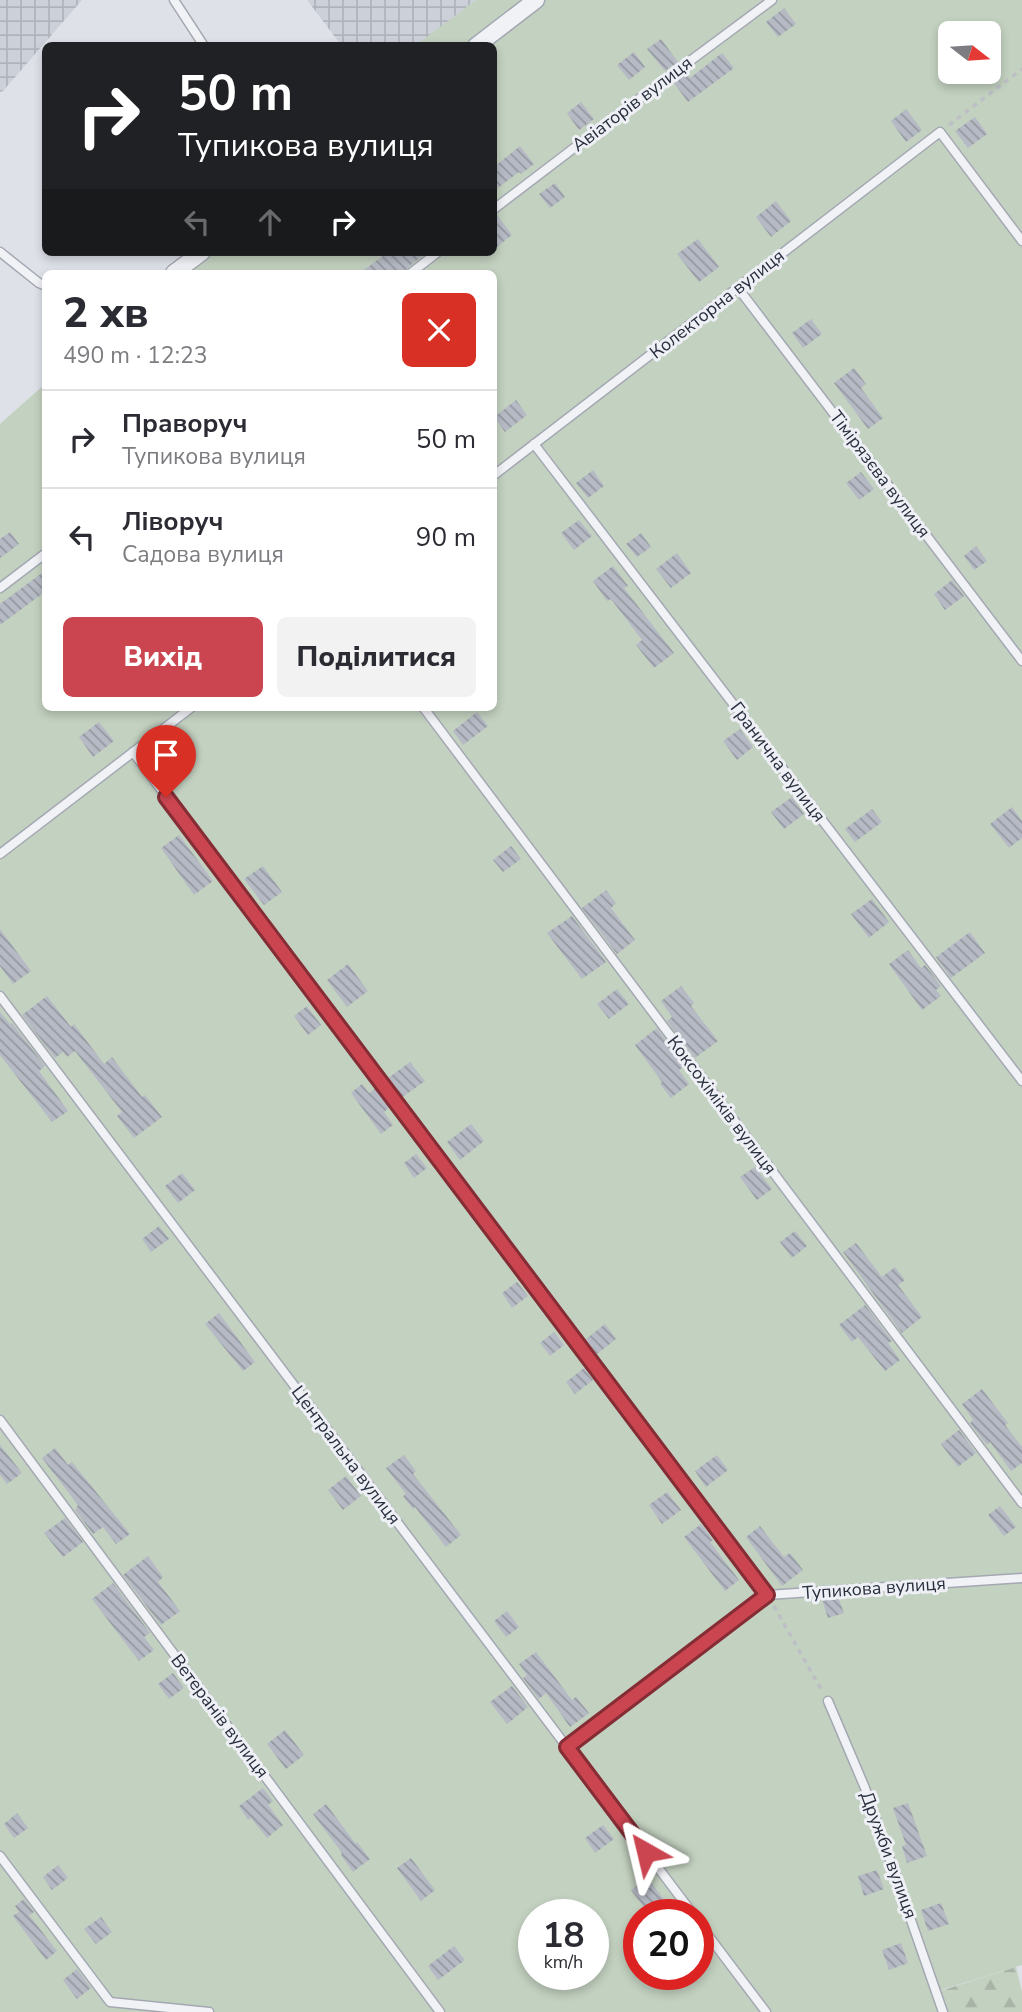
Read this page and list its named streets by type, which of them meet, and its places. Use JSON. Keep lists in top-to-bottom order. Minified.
{"streets":{"lane":["Авіаторів вулиця","Колекторна вулиця","Тімірязєва вулиця","Гранична вулиця","Коксохіміків вулиця","Центральна вулиця","Тупикова вулиця","Ветеранів вулиця","Дружби вулиця"]},"crossings":[["Колекторна вулиця","Тімірязєва вулиця"],["Колекторна вулиця","Гранична вулиця"]],"north":"right","page":{"turn":["50 m","Тупикова вулиця"],"heading":["2 хв","490 m · 12:23"],"list":[{"name":"Праворуч","note":"Тупикова вулиця","value":"50 m"},{"name":"Ліворуч","note":"Садова вулиця","value":"90 m"}],"buttons":["Вихід","Поділитися"],"speed":"18 km/h","limit":"20"}}
